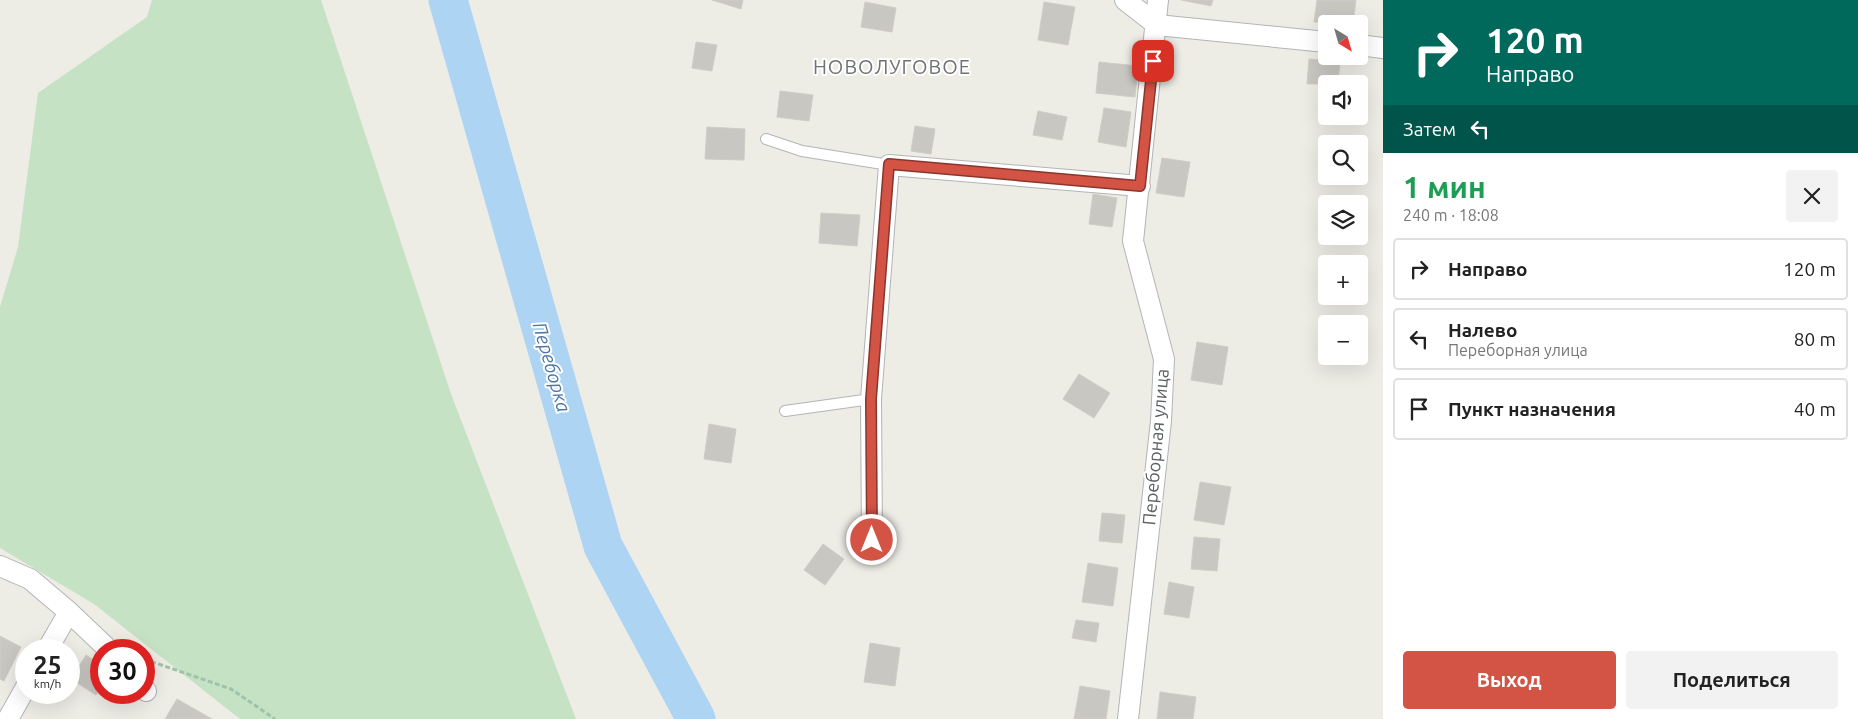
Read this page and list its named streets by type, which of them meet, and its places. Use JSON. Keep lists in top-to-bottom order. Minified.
{"streets":{"street":["Переборная улица"]},"districts":["НОВОЛУГОВОЕ"],"water":["Переборка"],"north":"bottom right","page":{"turn":["120 m","Направо"],"map_buttons":["+","−"],"then":"Затем","heading":["1 мин","240 m · 18:08"],"list":[{"name":"Направо","value":"120 m"},{"name":"Налево","note":"Переборная улица","value":"80 m"},{"name":"Пункт назначения","value":"40 m"}],"speed":"25 km/h","limit":"30","buttons":["Выход","Поделиться"]}}
